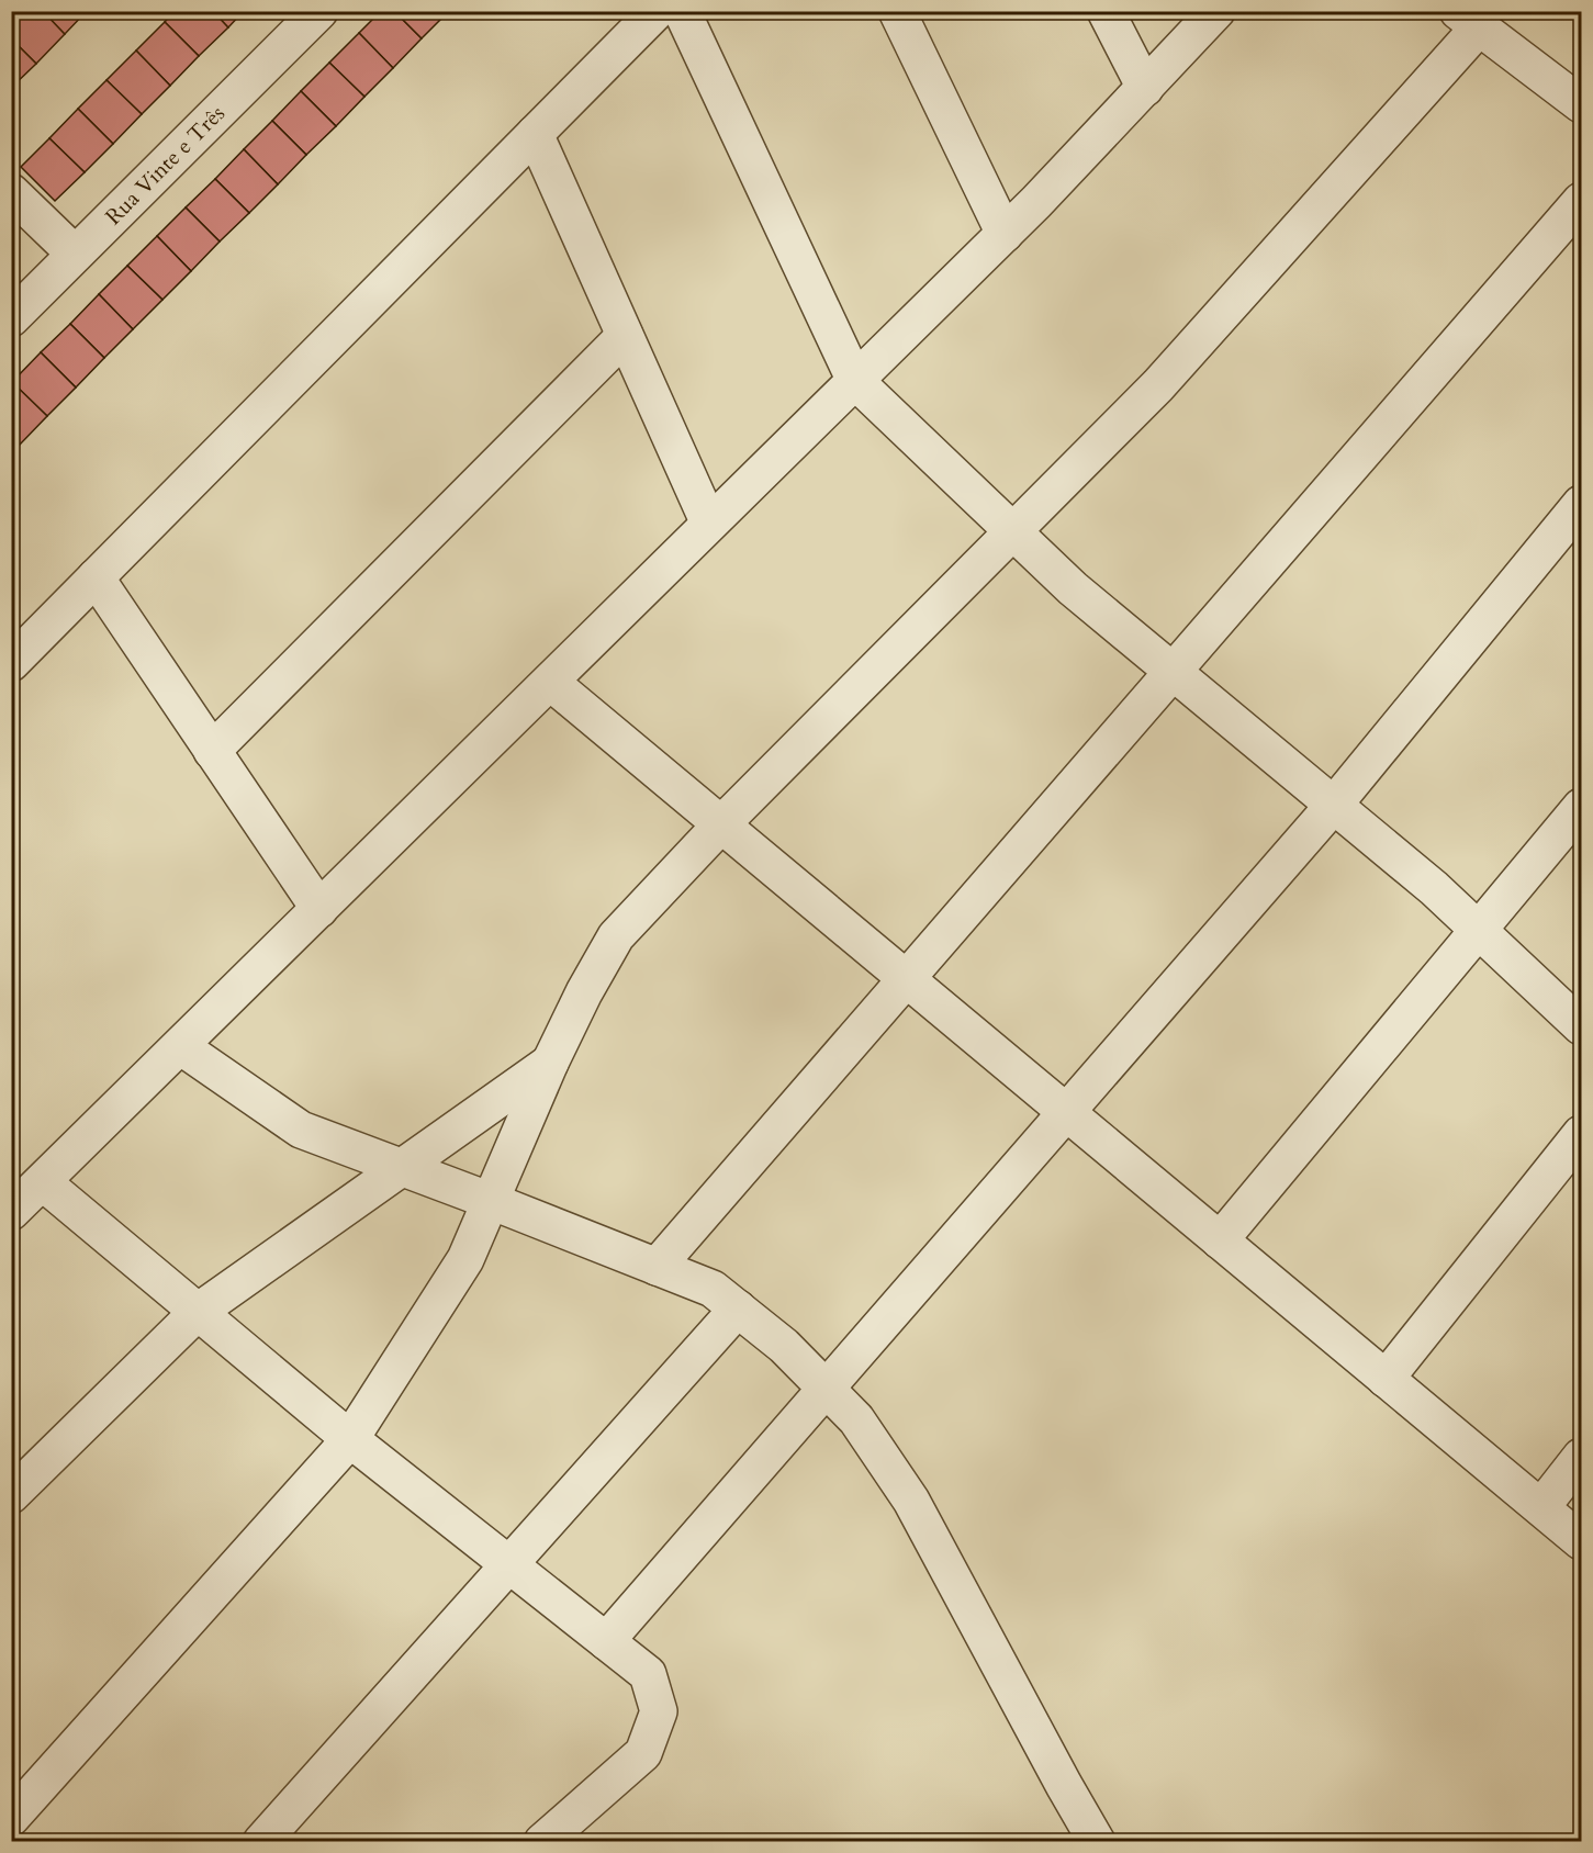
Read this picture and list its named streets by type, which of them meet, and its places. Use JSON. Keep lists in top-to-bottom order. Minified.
{"streets":{"street":["Rua Vinte e Três"]}}
